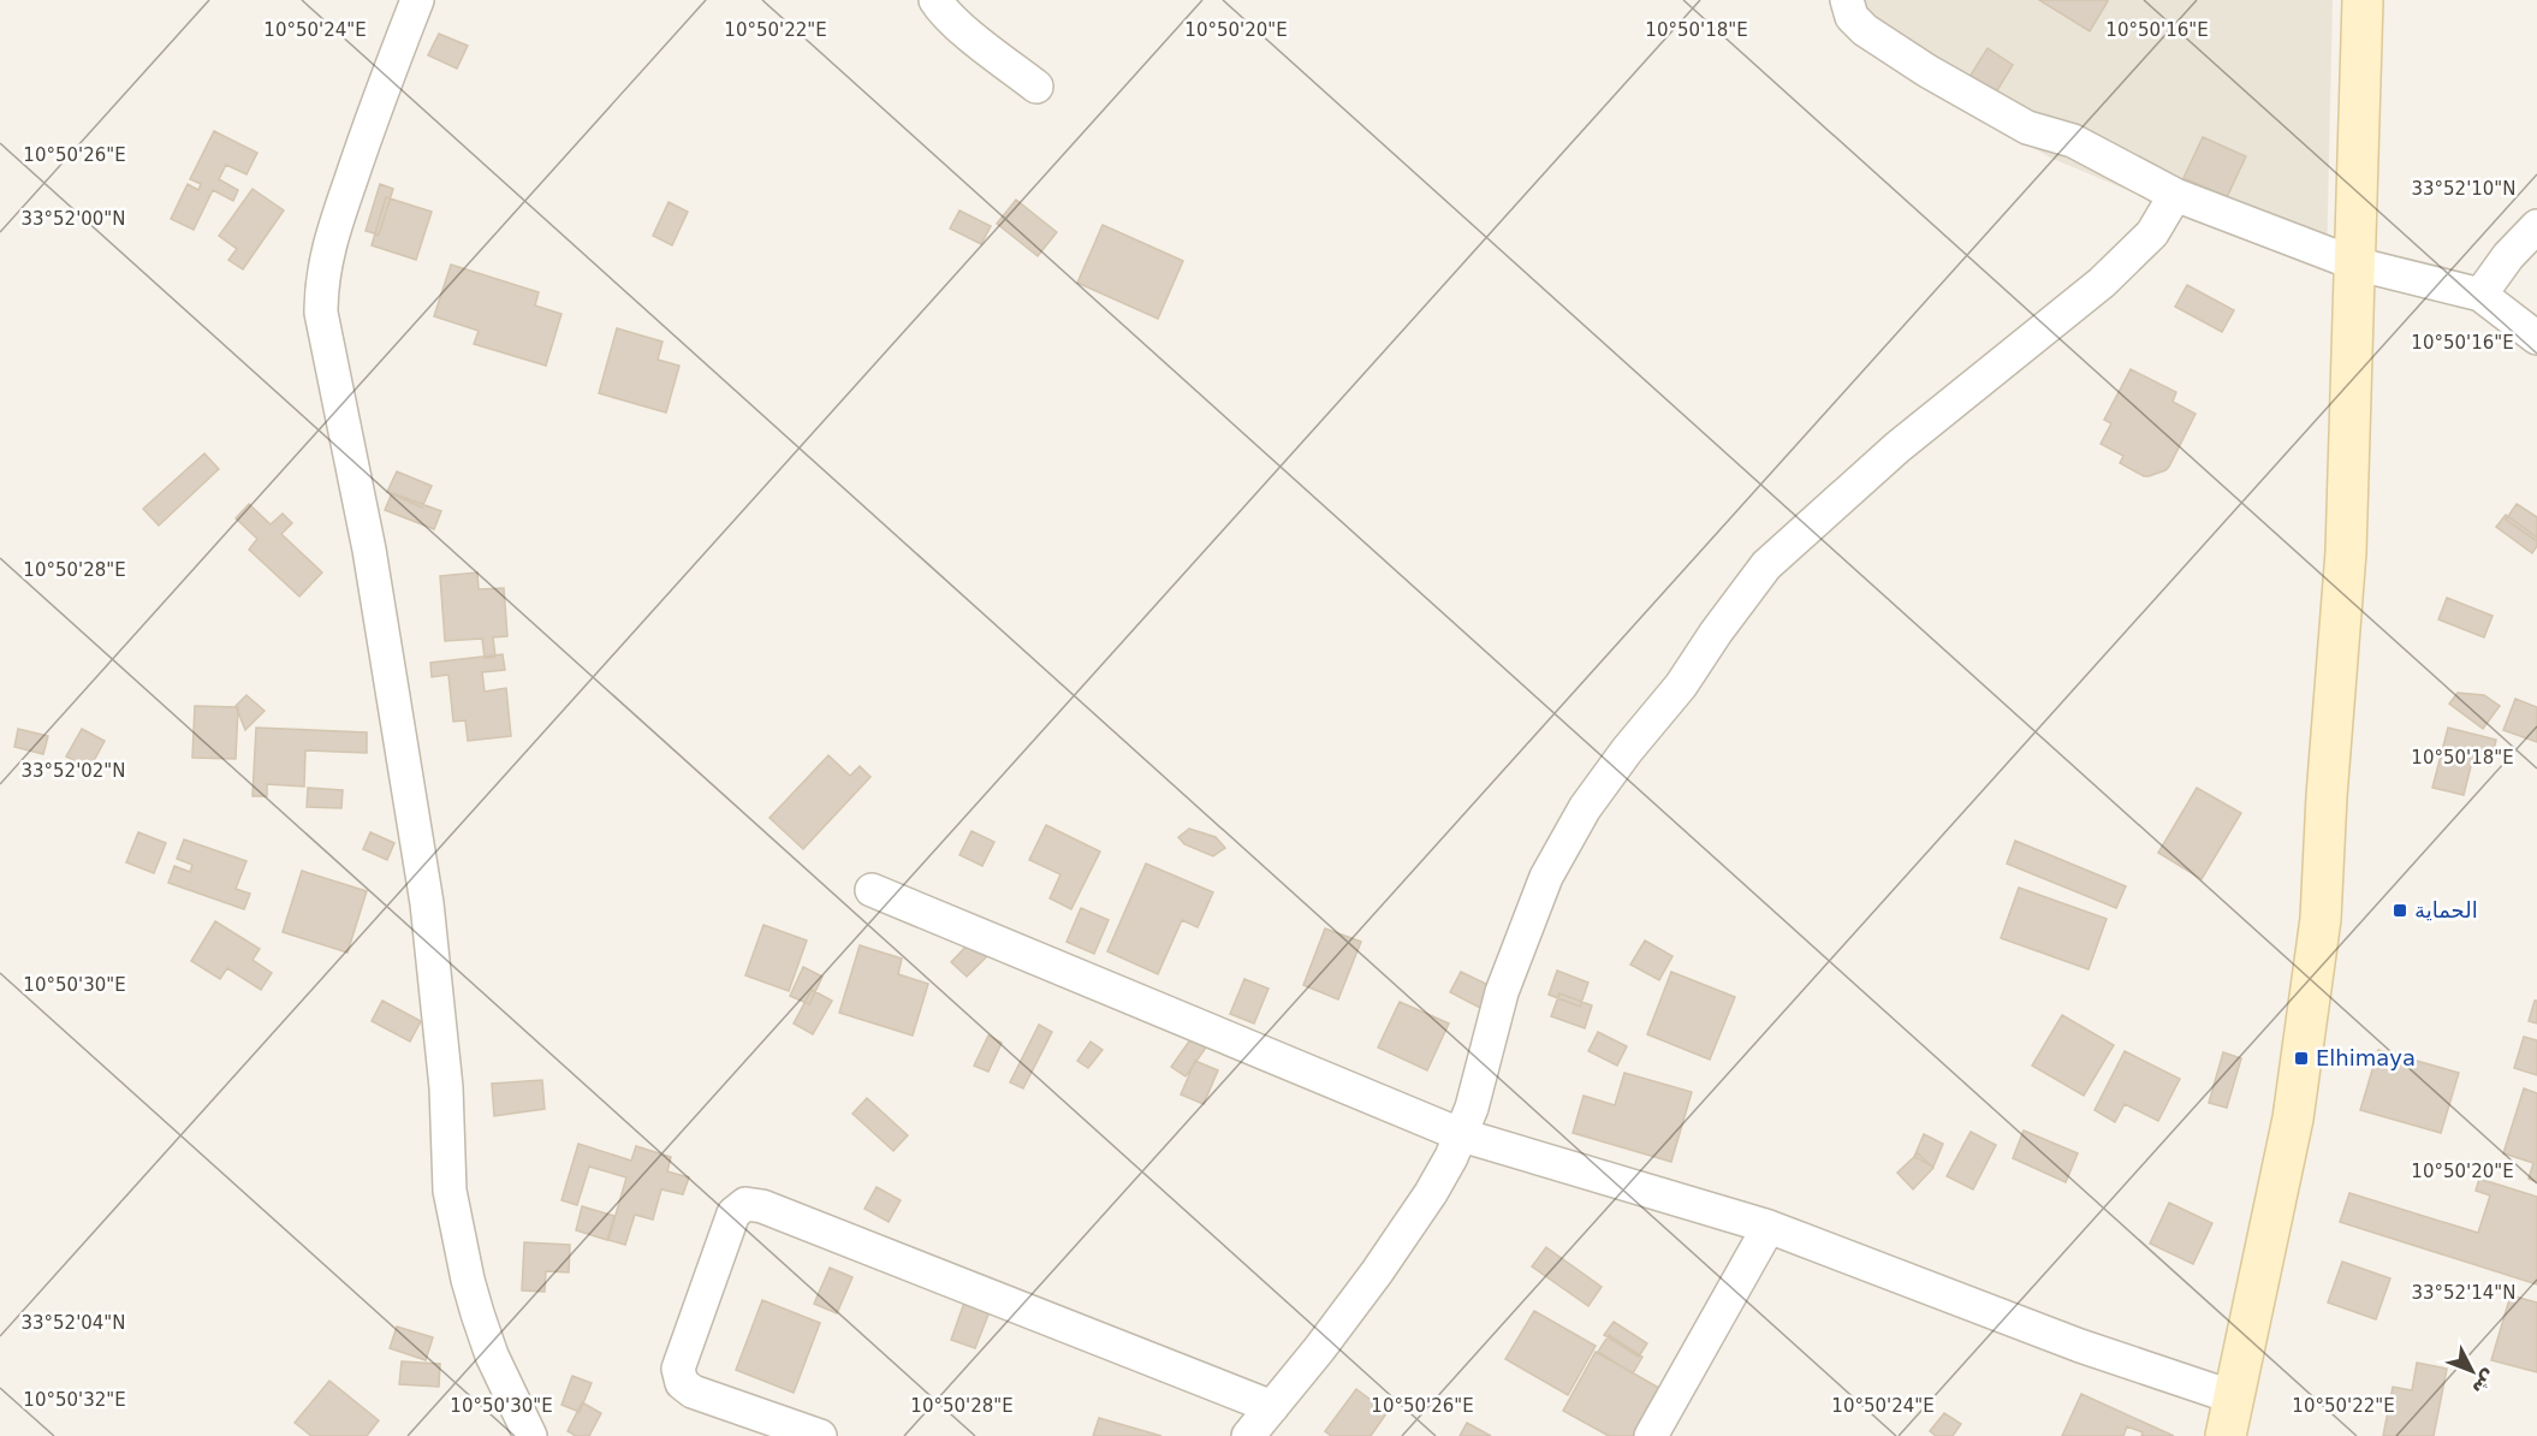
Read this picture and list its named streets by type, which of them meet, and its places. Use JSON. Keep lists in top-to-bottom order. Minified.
{"places":{"transit":["الحماية","Elhimaya"]},"north":"bottom right","coordinates":["10°50'16\"E","10°50'24\"E","10°50'22\"E","10°50'20\"E","10°50'18\"E","10°50'26\"E","33°52'10\"N","33°52'00\"N","10°50'28\"E","33°52'02\"N","10°50'30\"E","33°52'14\"N","33°52'04\"N","10°50'32\"E"]}
